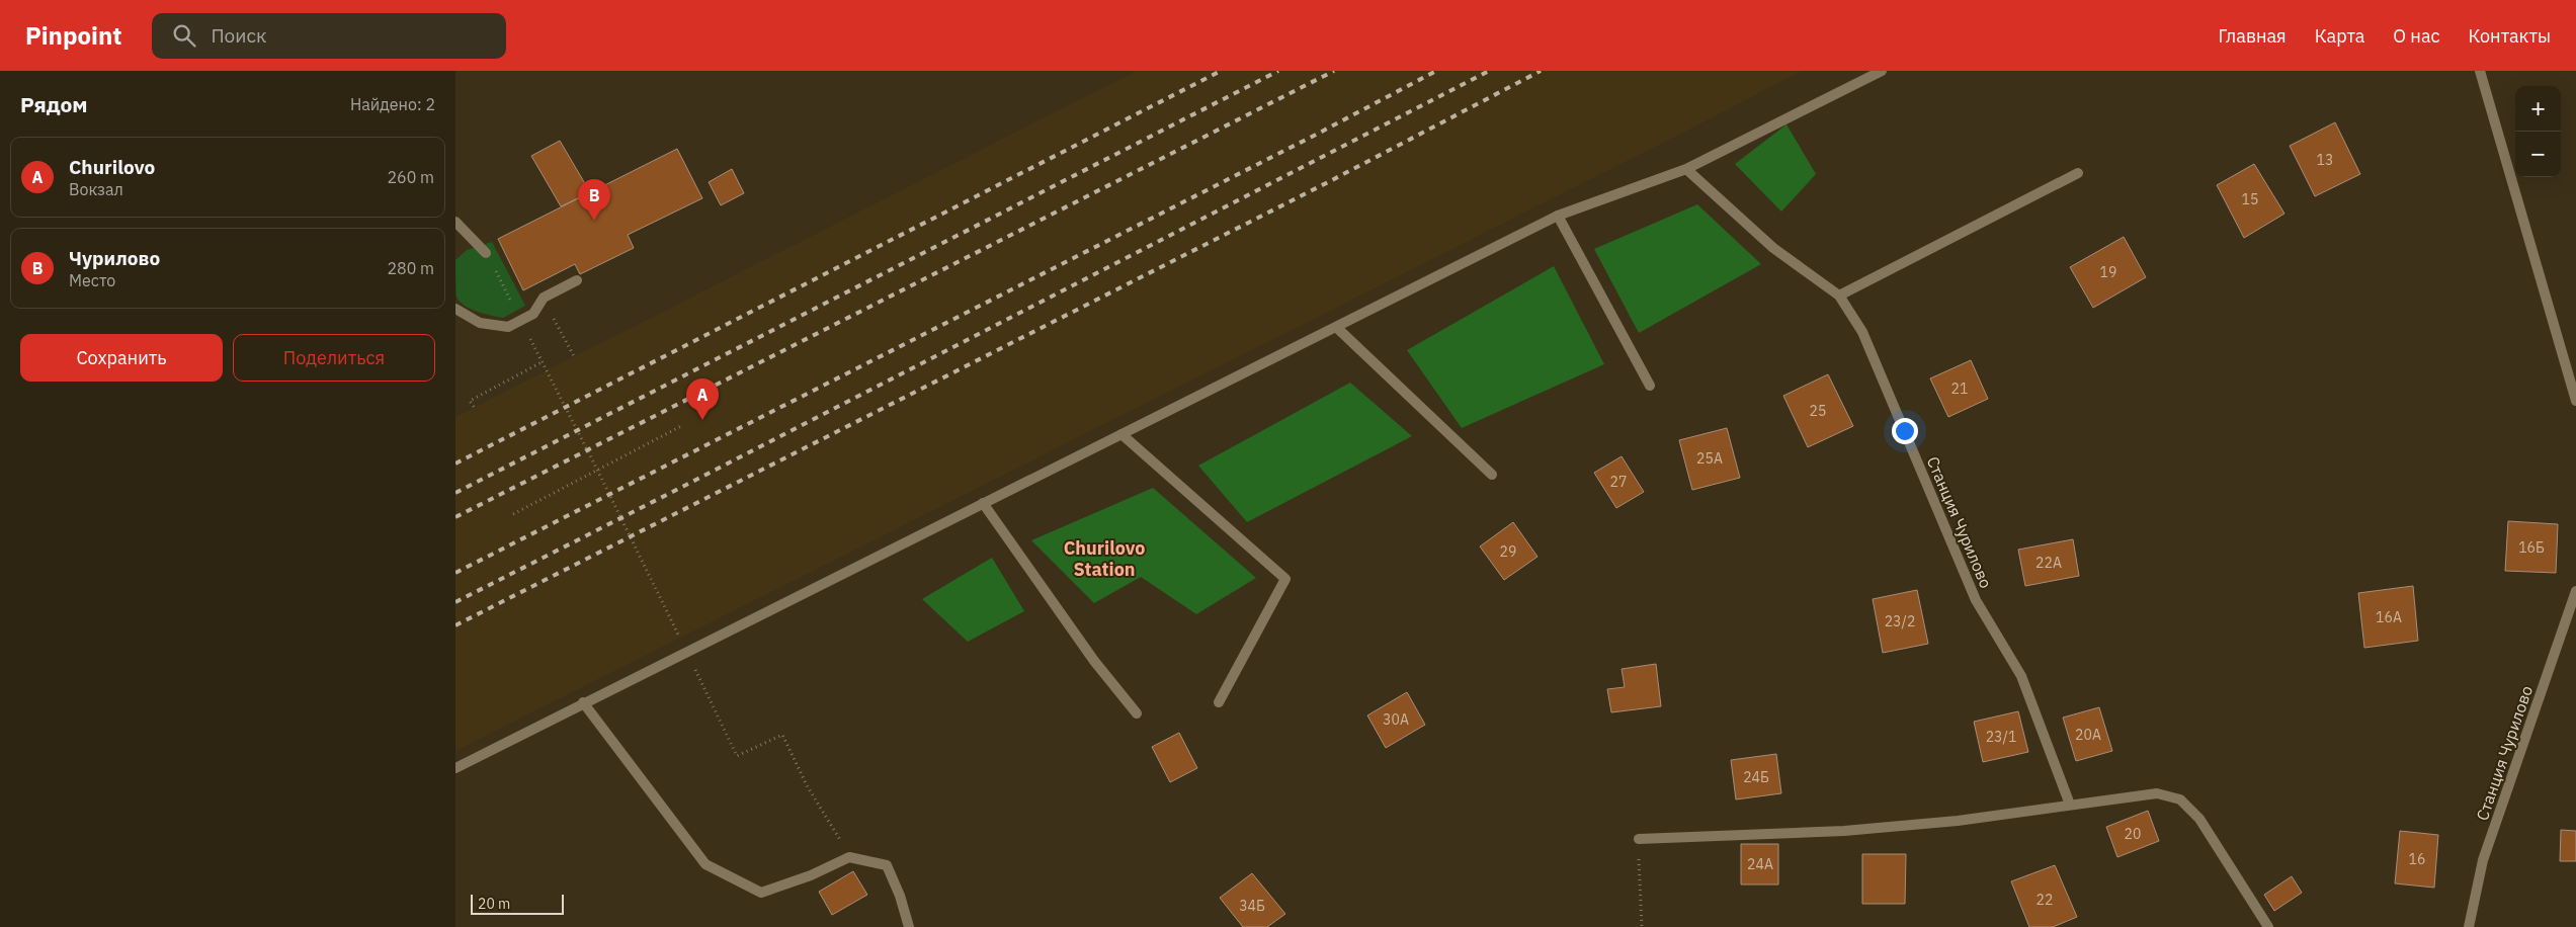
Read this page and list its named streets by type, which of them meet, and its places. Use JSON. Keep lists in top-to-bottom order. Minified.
{"streets":{"street":["Станция Чурилово"]},"districts":["Churilovo Station"],"house_numbers":["13","15","19","21","25","25А","27","16Б","29","22А","16А","23/2","30А","20А","23/1","24Б","20","16","24А","22","34Б"],"scale_bar":"20 m","page":{"header":"Pinpoint","search":"Поиск","nav":["Главная","Карта","О нас","Контакты"],"heading":["Рядом","Найдено: 2"],"map_buttons":["+","−"],"list":[{"mark":"A","name":"Churilovo","note":"Вокзал","value":"260 m"},{"mark":"B","name":"Чурилово","note":"Место","value":"280 m"}],"pins":["B","A"],"buttons":["Сохранить","Поделиться"],"scale":"20 m"}}
